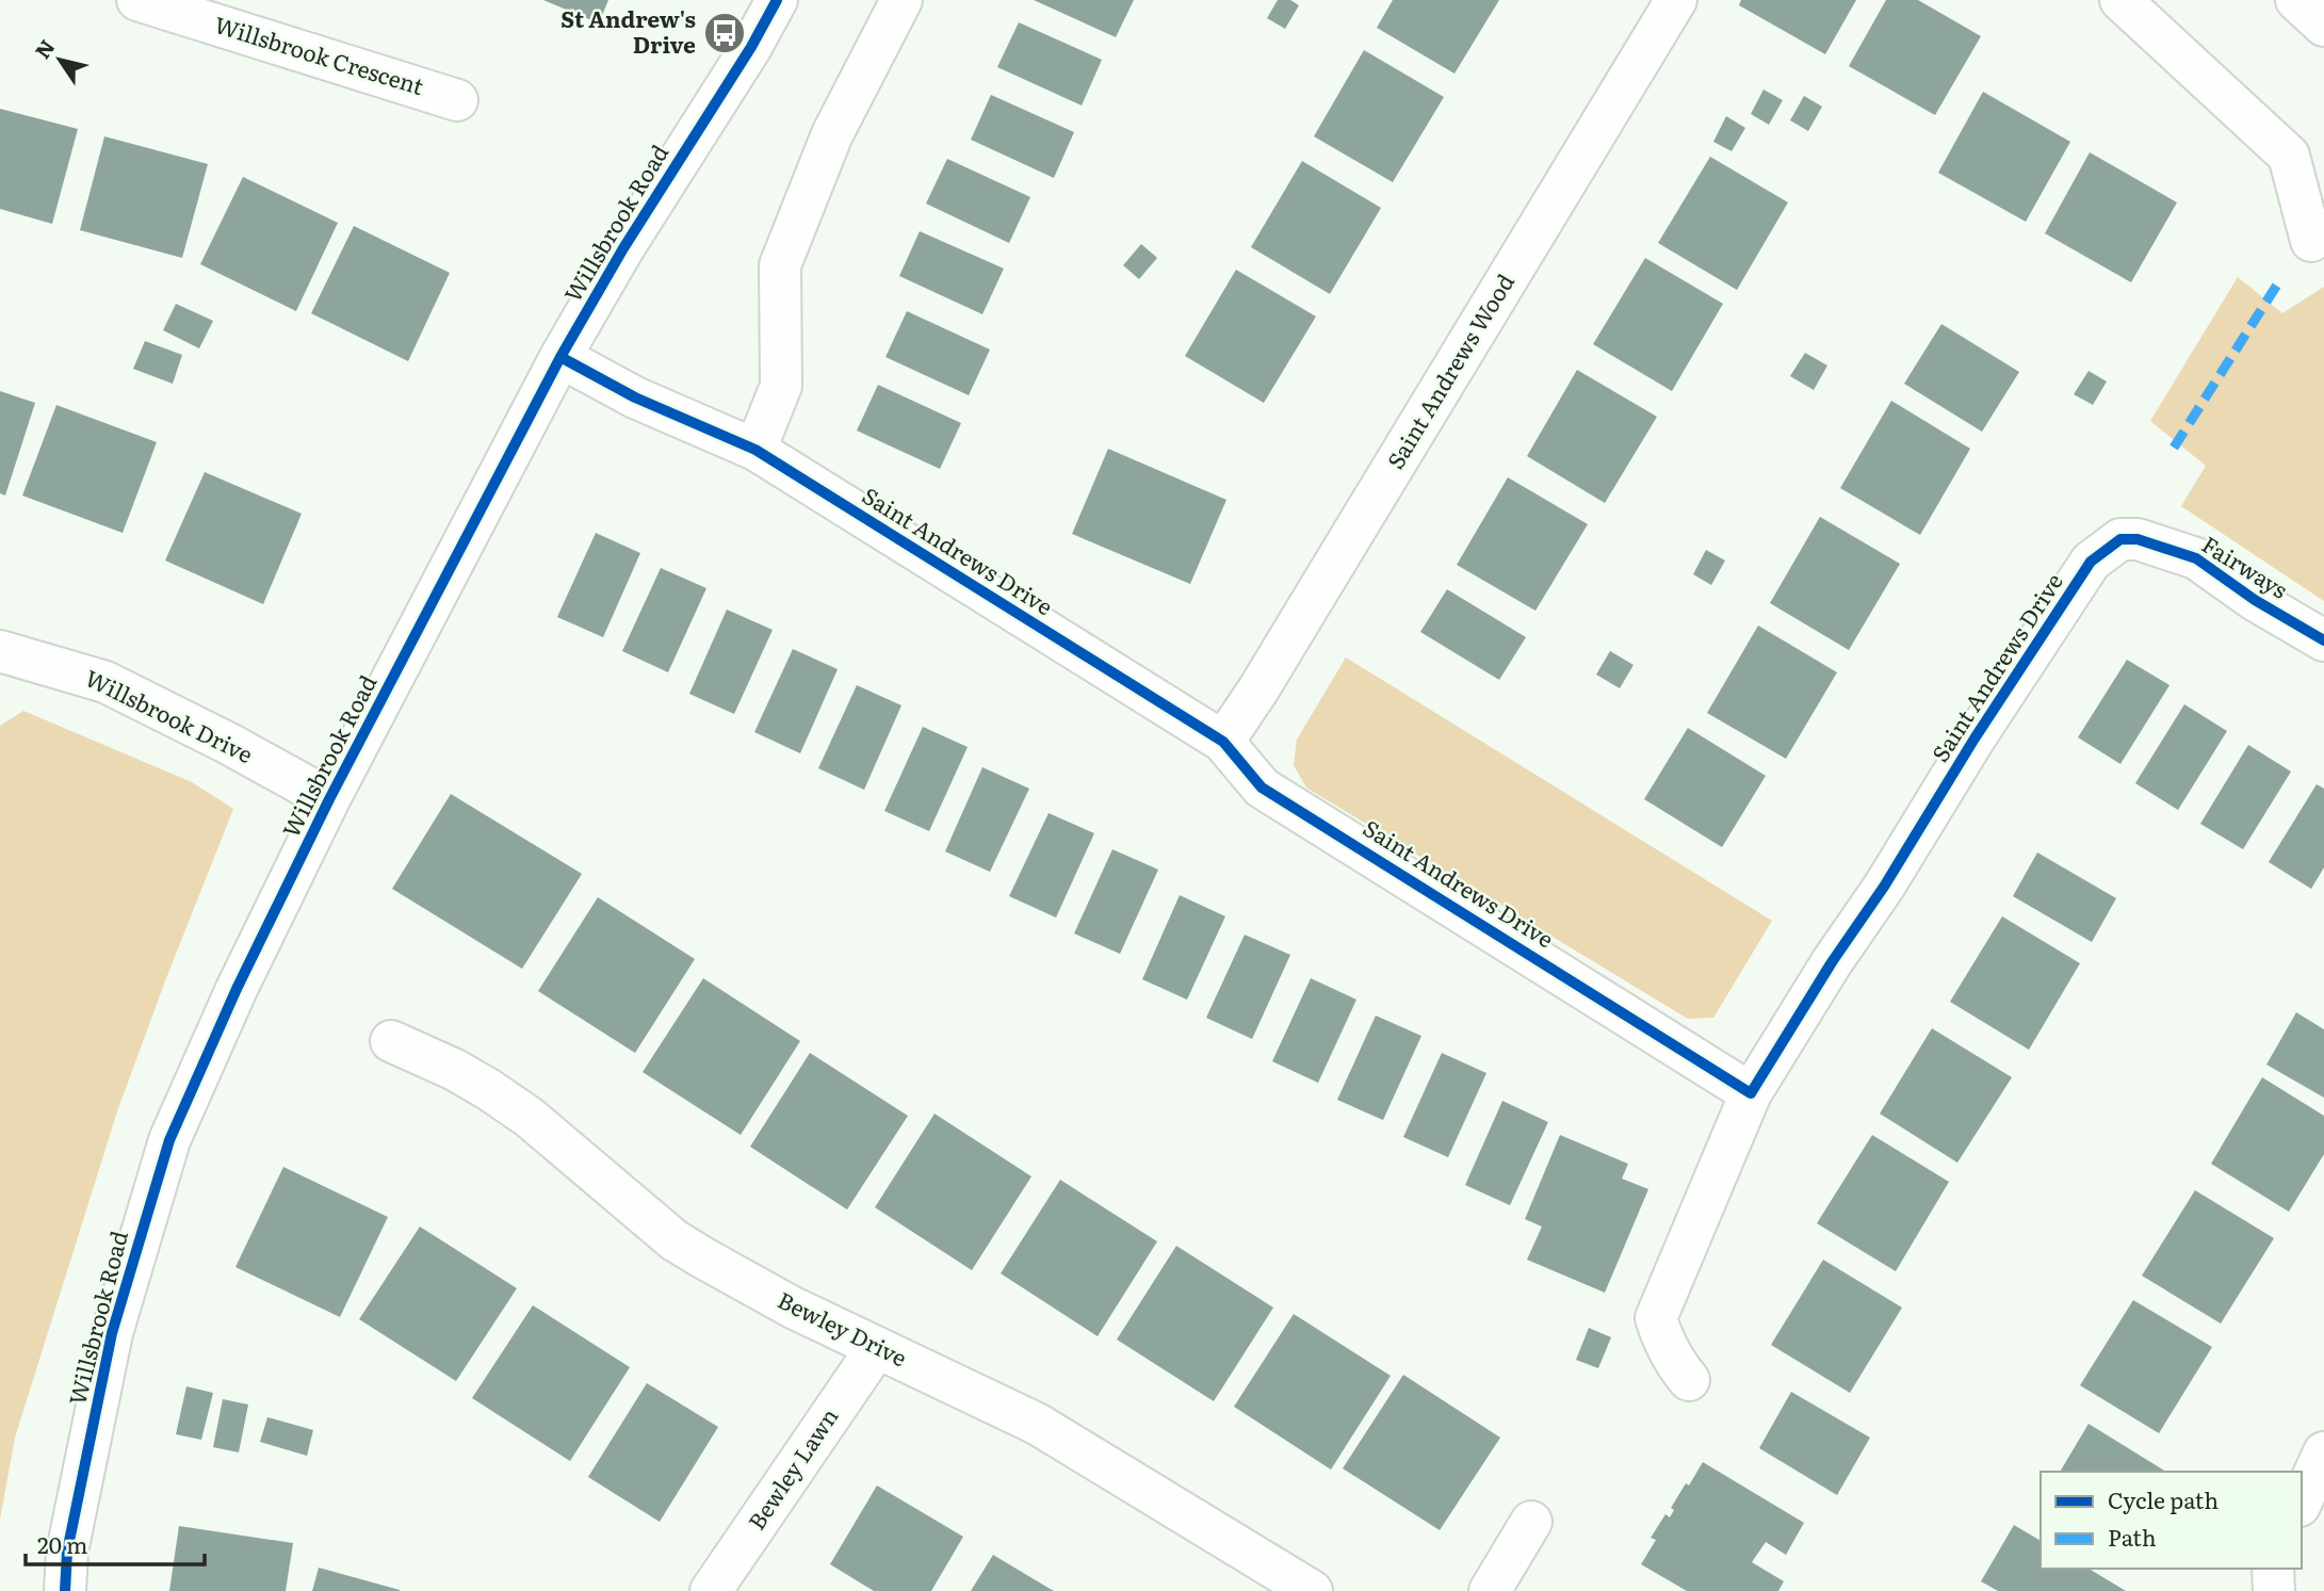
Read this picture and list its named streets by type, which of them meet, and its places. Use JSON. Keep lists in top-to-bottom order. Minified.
{"streets":{"street":["Willsbrook Crescent","Willsbrook Road","Saint Andrews Wood","Saint Andrews Drive","Fairways","Willsbrook Drive","Bewley Drive","Bewley Lawn"]},"crossings":[["Willsbrook Road","Saint Andrews Drive"],["Willsbrook Road","Willsbrook Drive"],["Saint Andrews Wood","Saint Andrews Drive"],["Saint Andrews Drive","Fairways"],["Bewley Drive","Bewley Lawn"]],"places":{"bus stop":["St Andrew's Drive"]},"legend":["Cycle path","Path"],"scale_bar":"20 m","north":"top left"}
